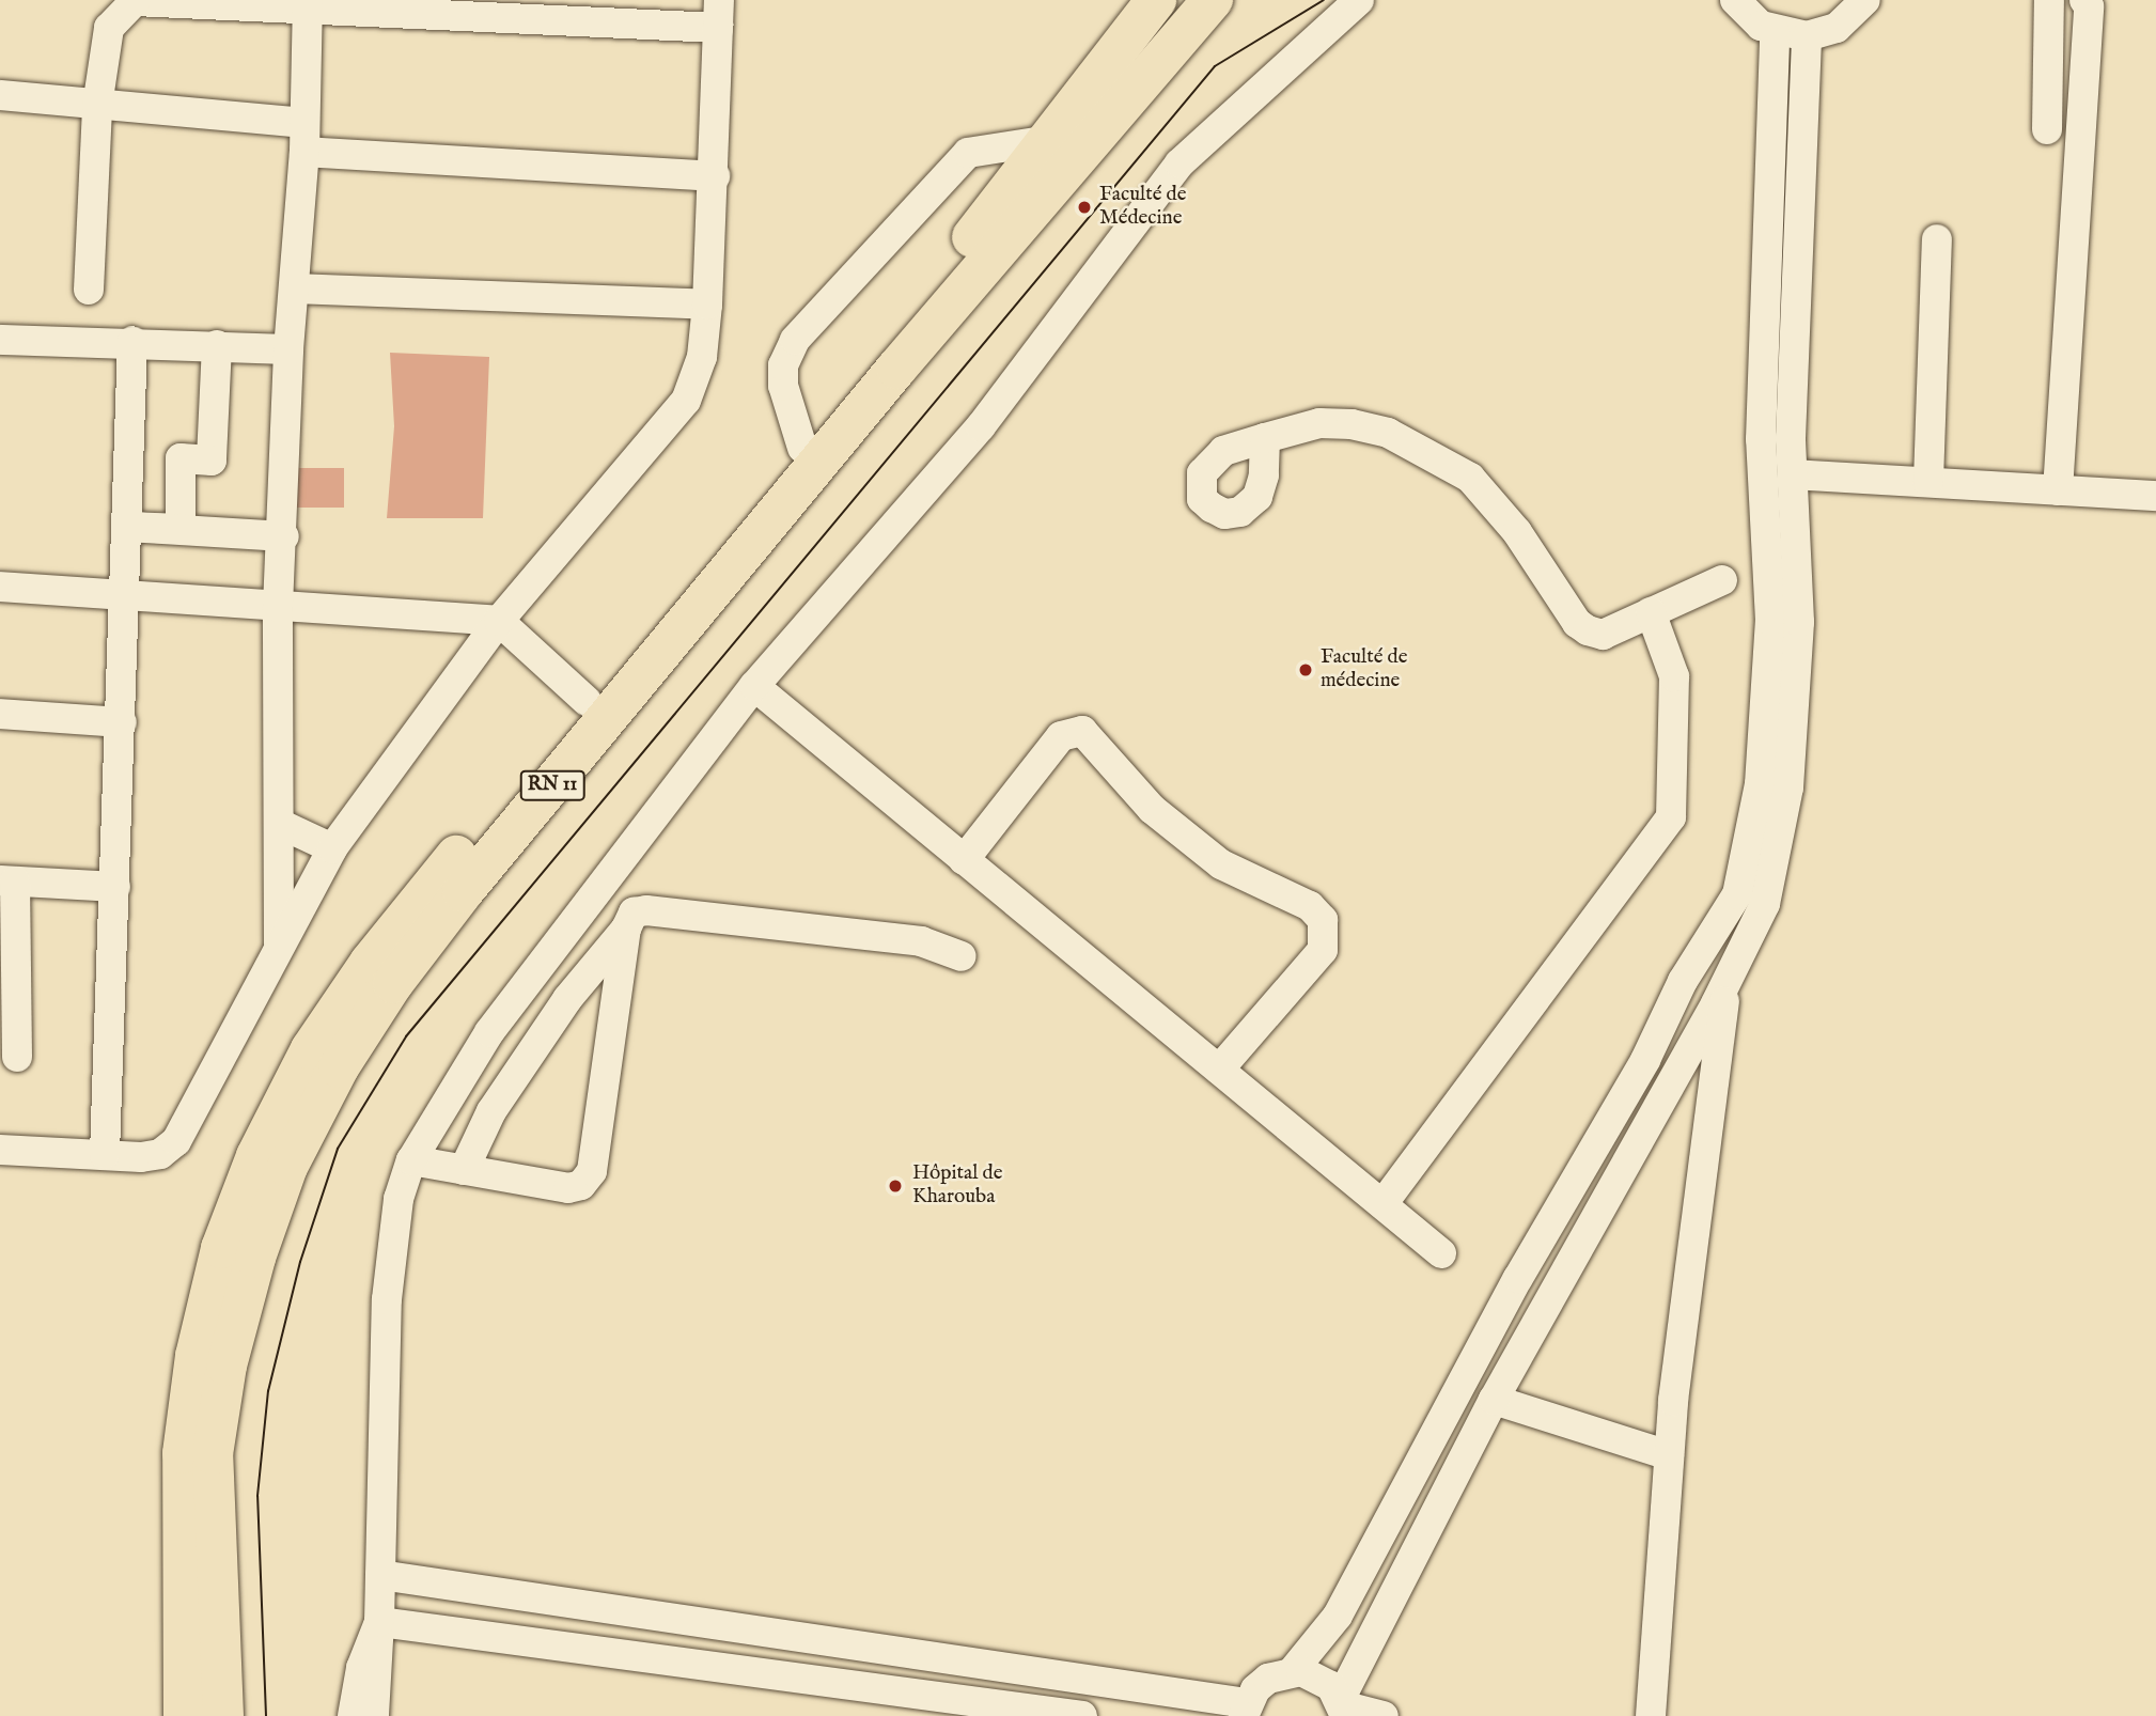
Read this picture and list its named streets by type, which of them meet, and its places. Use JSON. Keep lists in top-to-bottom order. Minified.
{"streets":{"highway":["RN 11"]},"places":["Faculté de Médecine","Faculté de médecine","Hôpital de Kharouba"]}
